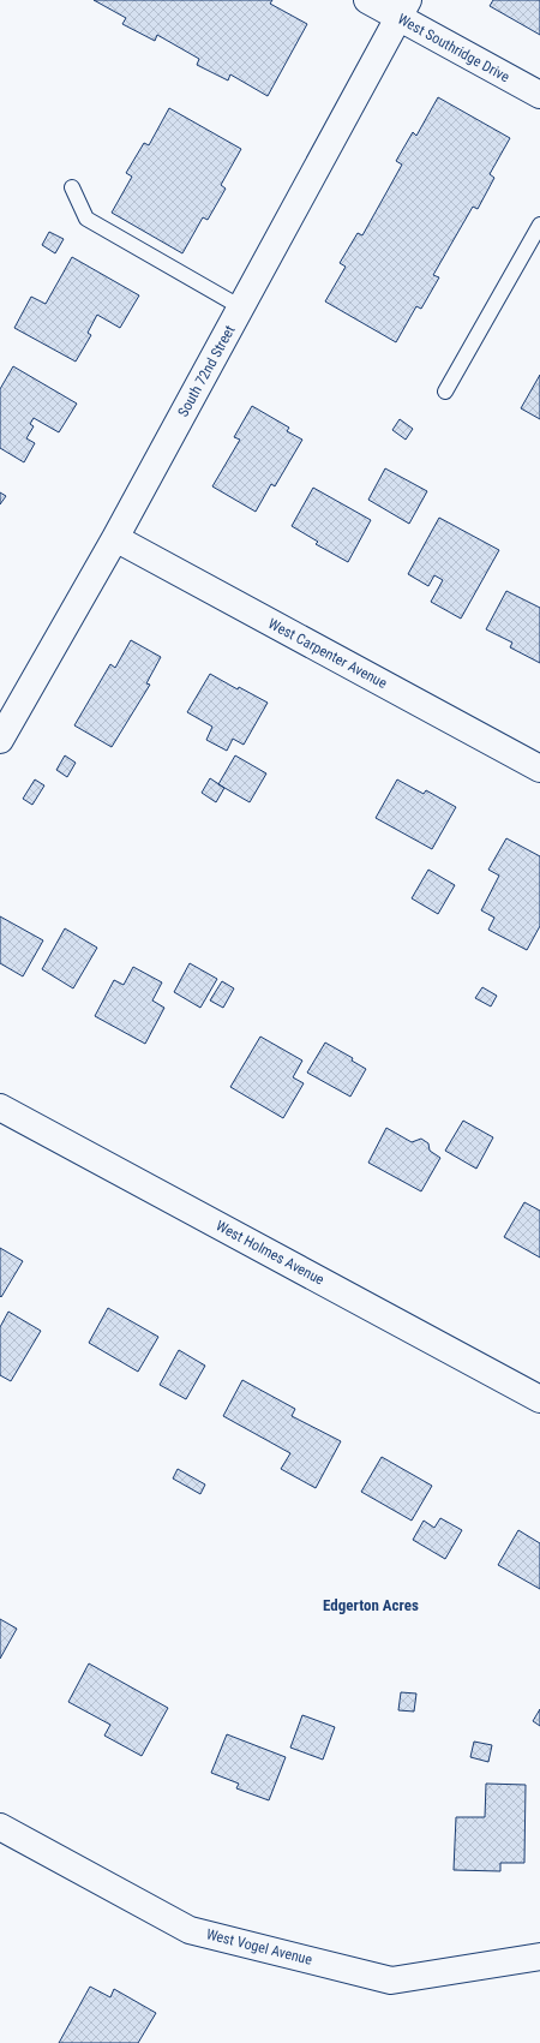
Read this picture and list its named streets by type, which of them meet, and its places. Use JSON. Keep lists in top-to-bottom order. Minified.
{"streets":{"street":["West Southridge Drive","South 72nd Street","West Carpenter Avenue","West Holmes Avenue","West Vogel Avenue"]},"crossings":[["West Southridge Drive","South 72nd Street"],["South 72nd Street","West Carpenter Avenue"]],"districts":["Edgerton Acres"]}
